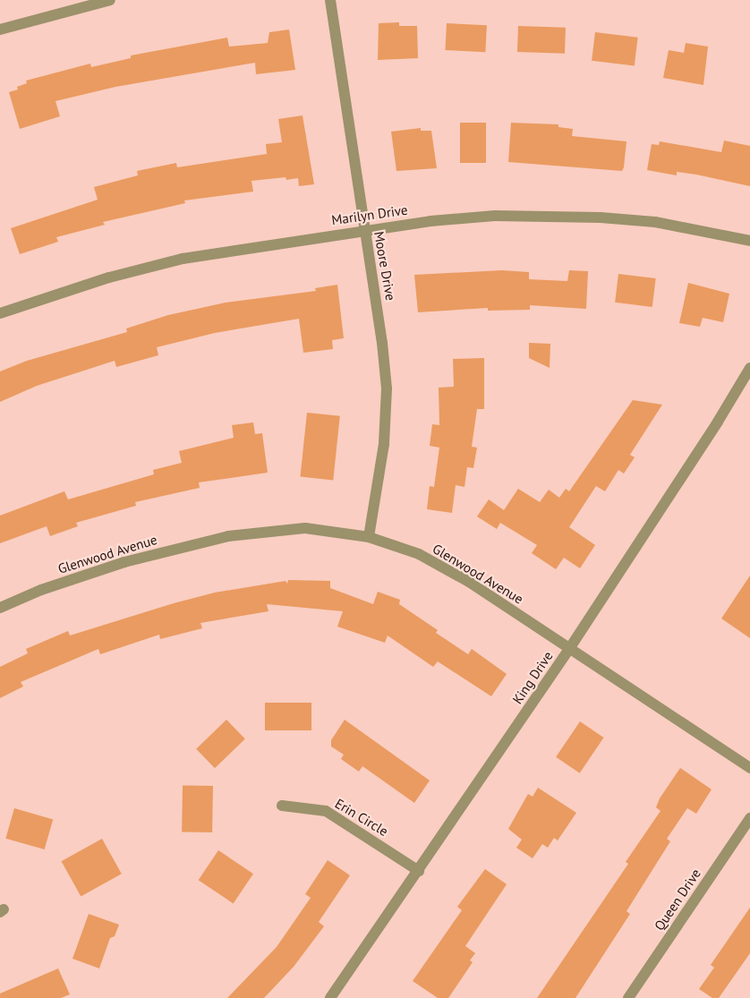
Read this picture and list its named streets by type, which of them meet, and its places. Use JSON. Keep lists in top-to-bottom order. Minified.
{"streets":{"street":["Marilyn Drive","Moore Drive","Glenwood Avenue","King Drive","Erin Circle","Queen Drive"]},"crossings":[["Marilyn Drive","Moore Drive"],["Moore Drive","Glenwood Avenue"],["Glenwood Avenue","King Drive"],["King Drive","Erin Circle"]]}
